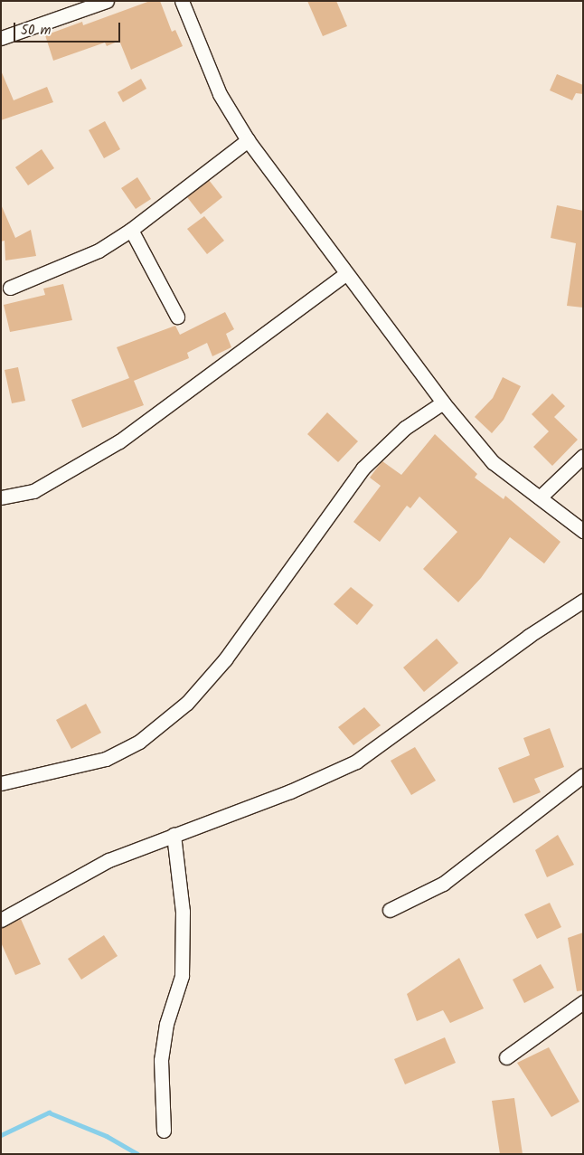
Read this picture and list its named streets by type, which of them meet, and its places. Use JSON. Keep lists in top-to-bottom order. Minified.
{"scale_bar":"50 m"}
